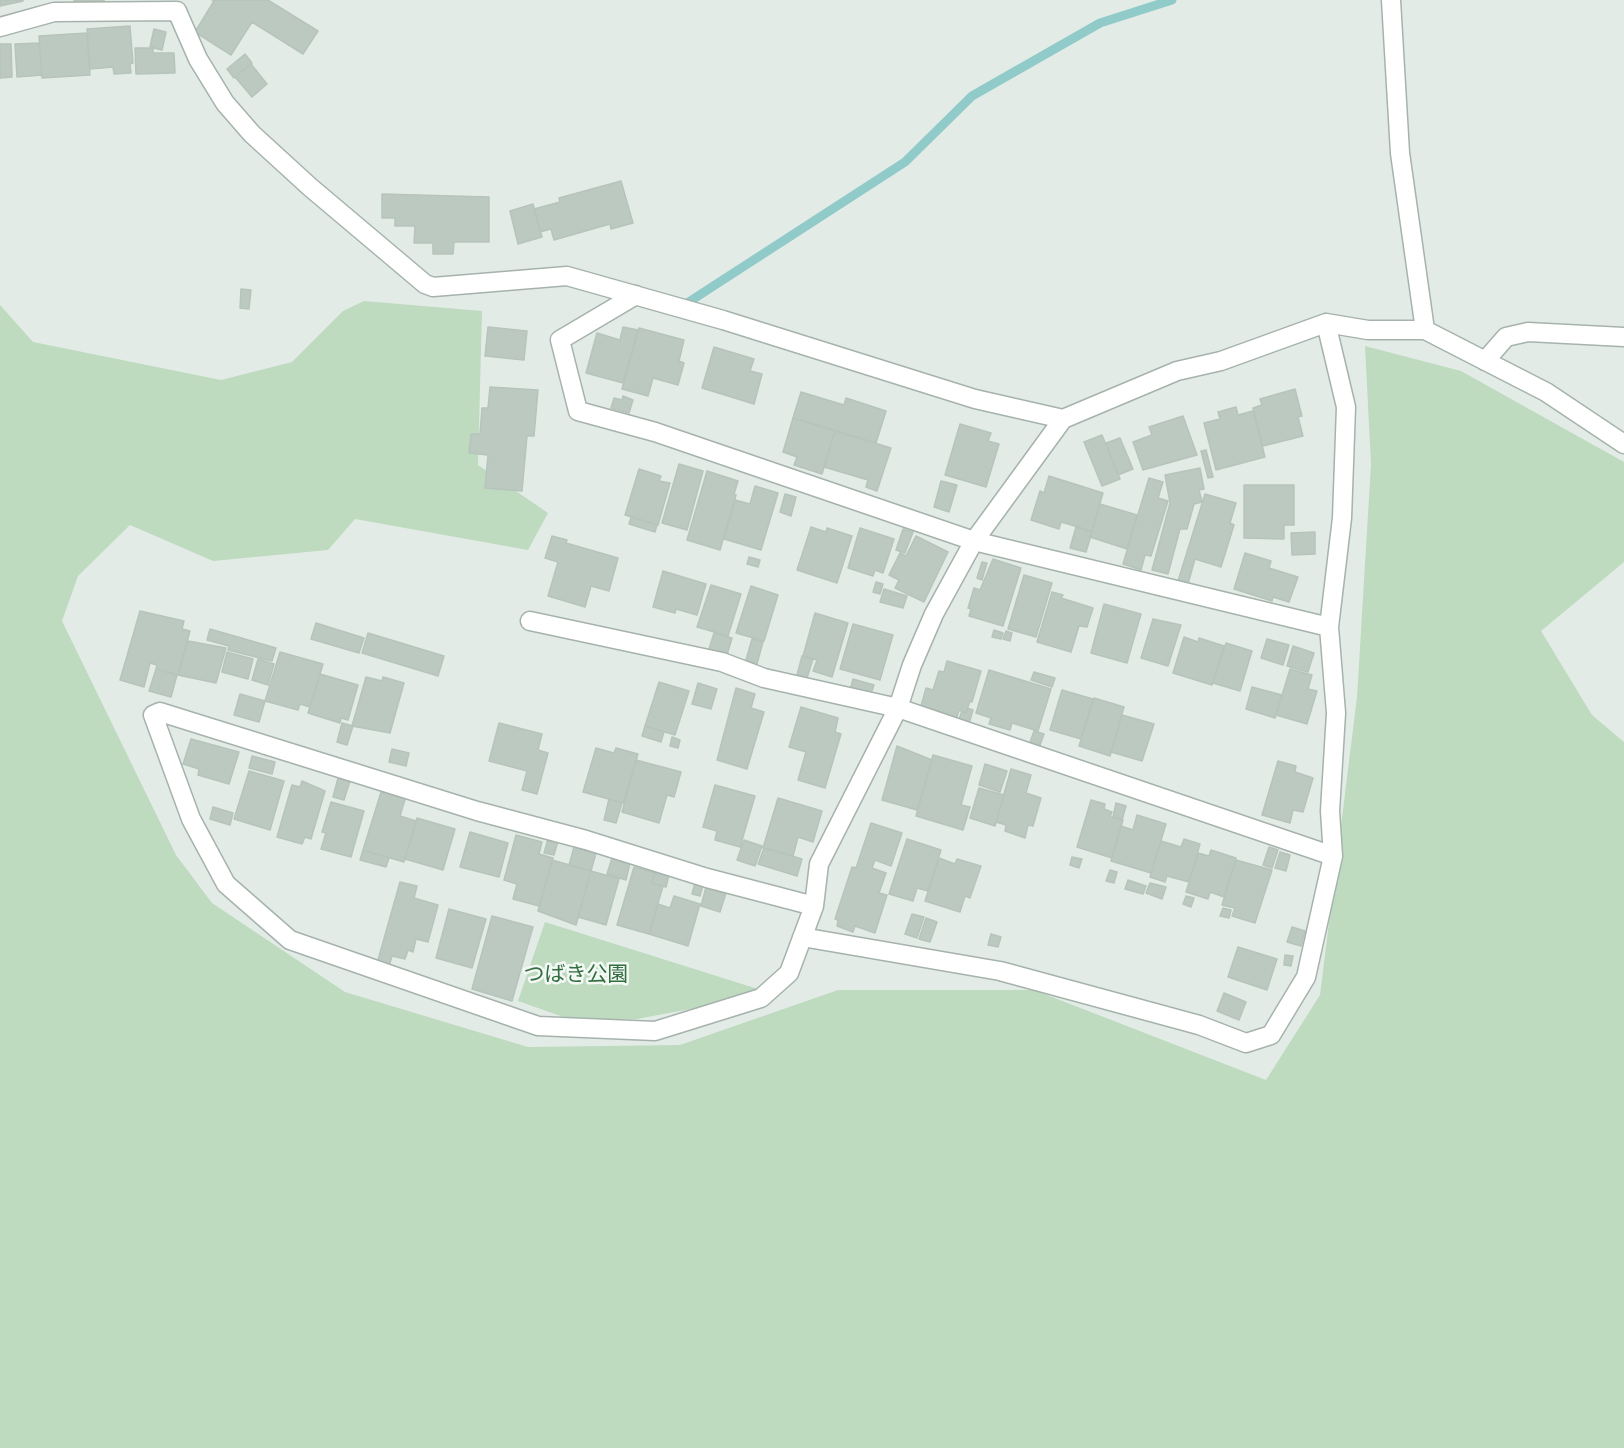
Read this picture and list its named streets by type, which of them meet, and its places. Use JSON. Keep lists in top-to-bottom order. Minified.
{"parks":["つばき公園"]}
